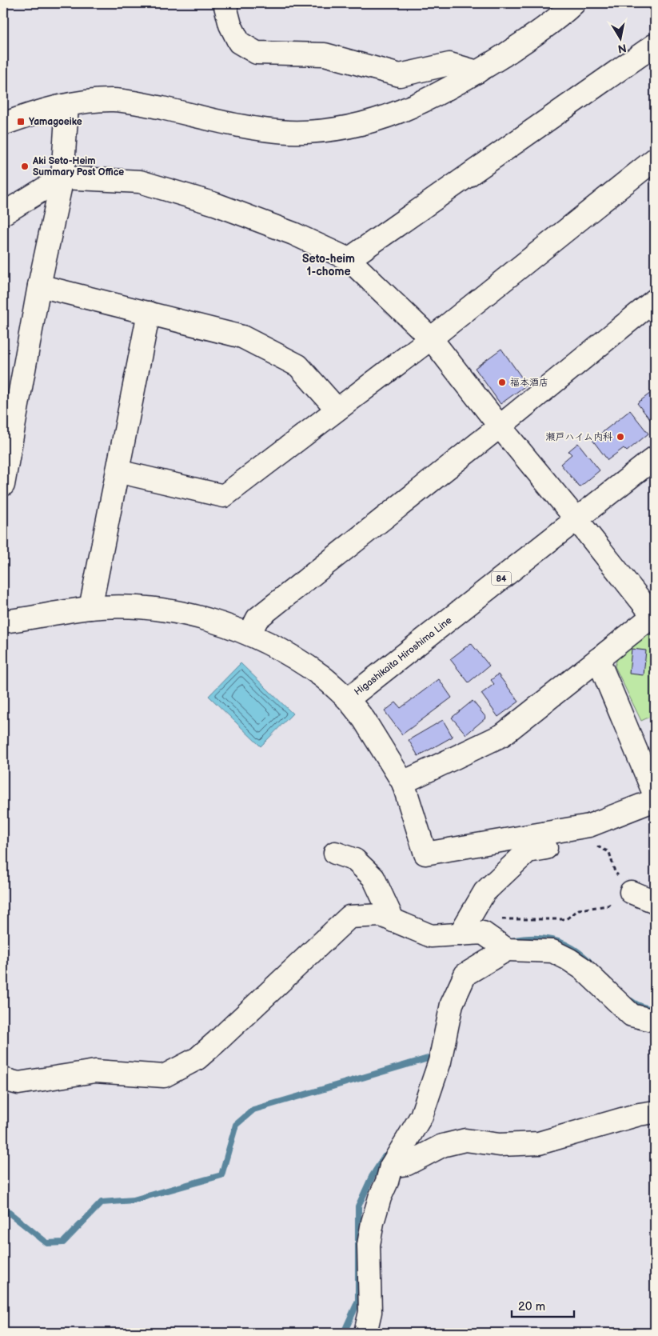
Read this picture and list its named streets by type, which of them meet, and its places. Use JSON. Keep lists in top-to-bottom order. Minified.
{"streets":{"street":["84","Higashikaita Hiroshima Line"]},"districts":["Seto-heim 1-chome"],"places":{"transit":["Yamagoeike"],"other":["Aki Seto-Heim Summary Post Office","福本酒店","瀬戸ハイム内科"]},"scale_bar":"20 m","north":"bottom"}
